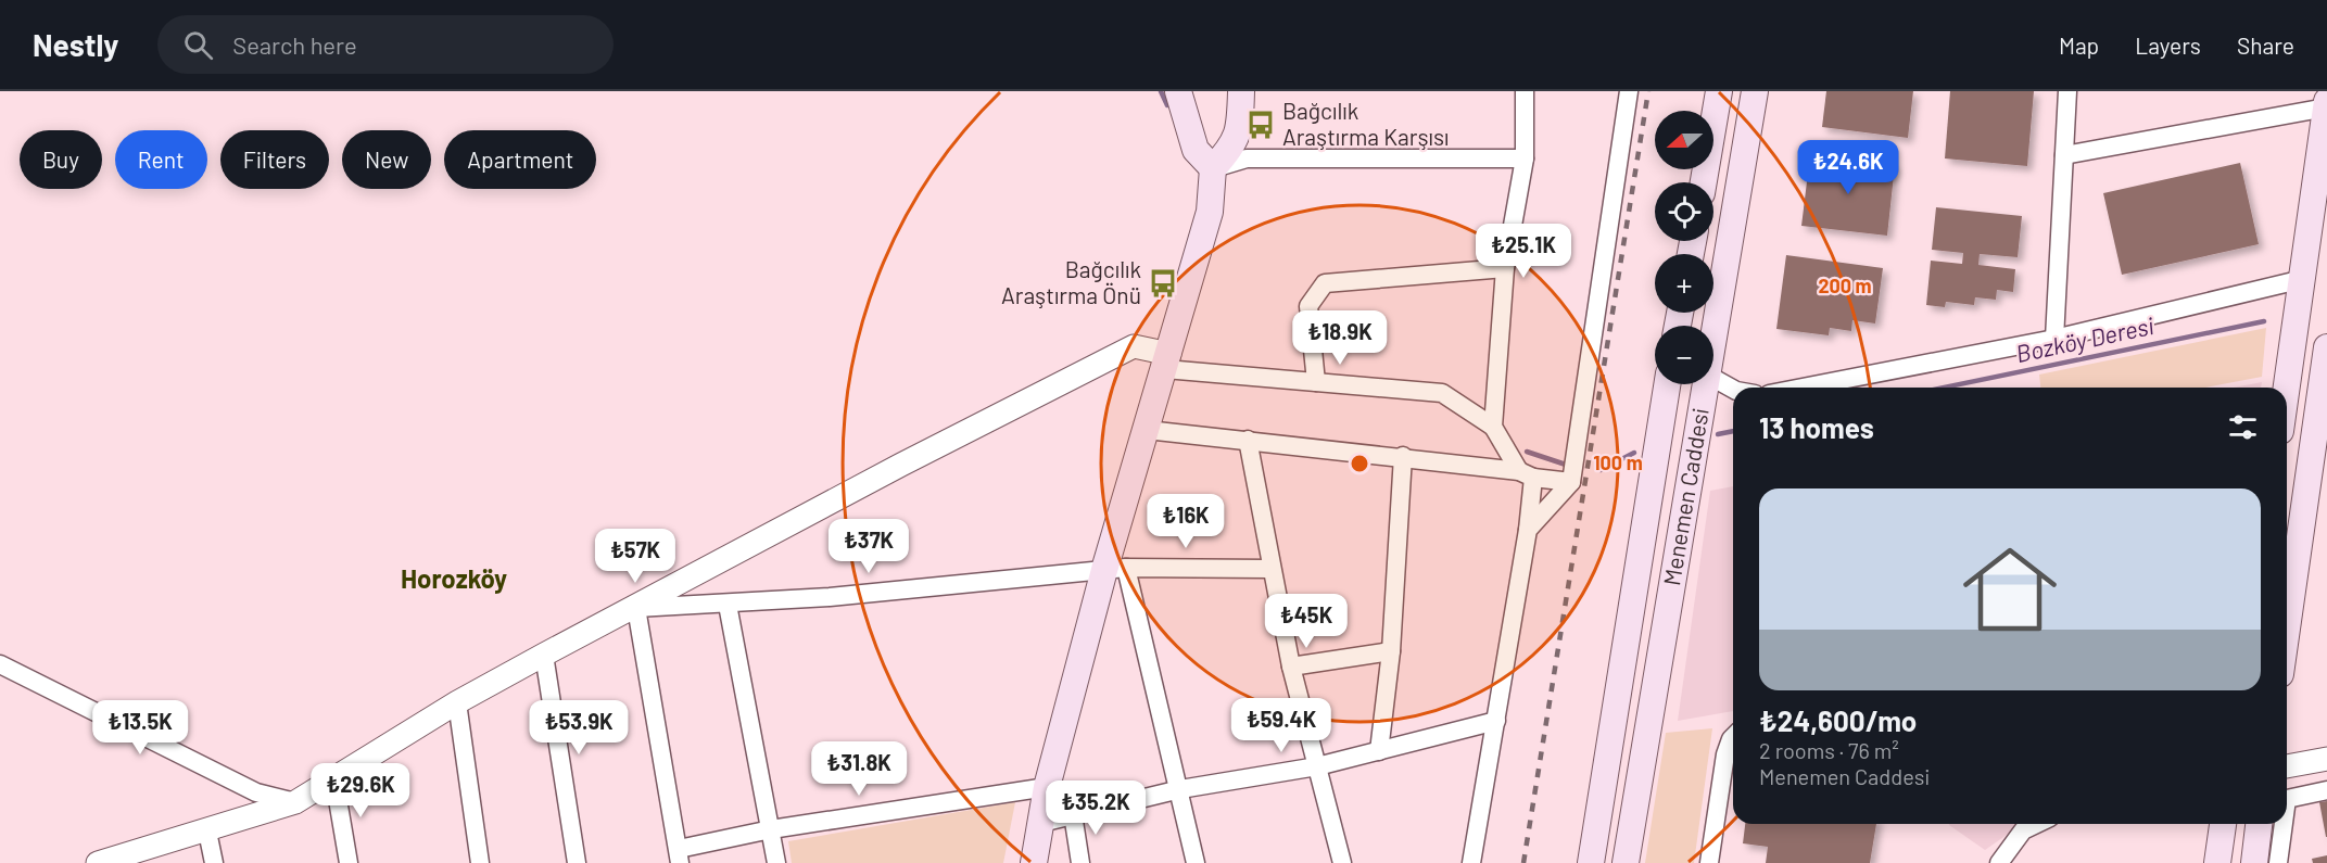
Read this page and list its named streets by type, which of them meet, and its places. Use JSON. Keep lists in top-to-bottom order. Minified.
{"streets":{"main road":["Menemen Caddesi"]},"districts":["Horozköy"],"water":["Bozköy Deresi"],"places":{"bus stop":["Bağcılık Araştırma Karşısı","Bağcılık Araştırma Önü"]},"north":"left","page":{"header":"Nestly","search":"Search here","nav":["Map","Layers","Share"],"map_buttons":["+","−"],"chip":["Buy","Rent","Filters","New","Apartment"],"price":["₺24.6K","₺25.1K","₺18.9K","₺16K","₺37K","₺57K","₺45K","₺59.4K","₺13.5K","₺53.9K","₺31.8K","₺29.6K","₺35.2K"],"heading":"13 homes","list":[{"name":"₺24,600/mo","note":"2 rooms · 76 m² · Menemen Caddesi"}]},"rings":["200 m","100 m"]}
